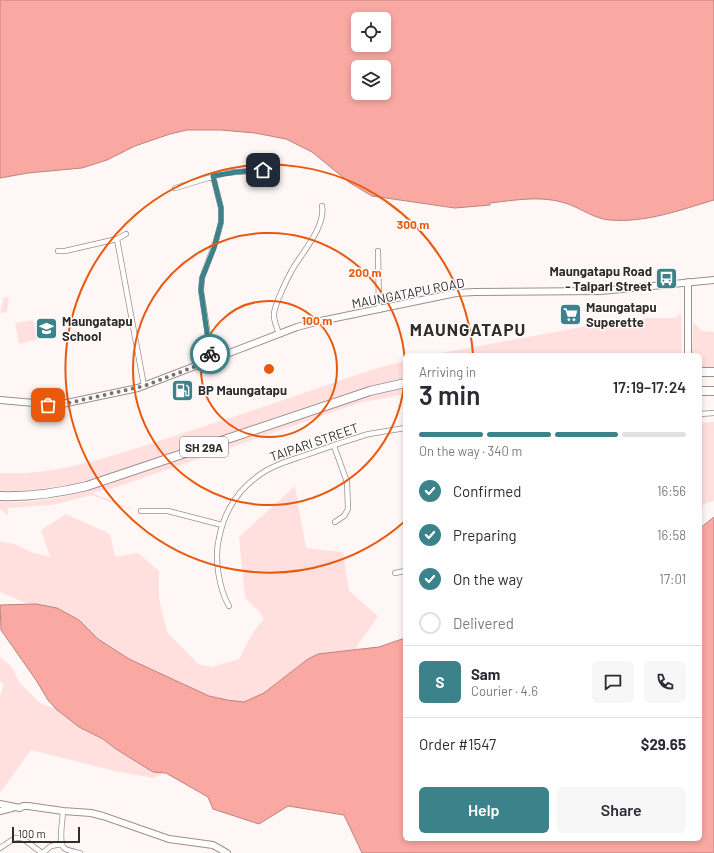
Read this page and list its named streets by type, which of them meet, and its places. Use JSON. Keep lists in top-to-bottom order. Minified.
{"streets":{"highway":["SH 29A"],"street":["MAUNGATAPU ROAD","TAIPARI STREET"]},"districts":["MAUNGATAPU"],"places":{"bus stop":["Maungatapu Road - Taipari Street"],"supermarket":["Maungatapu Superette"],"school or university":["Maungatapu School"],"fuel station":["BP Maungatapu"]},"scale_bar":"100 m","page":{"heading":["3 min","Arriving in","17:19–17:24"],"panel":["Sam","Courier · 4.6","Order #1547","$29.65"],"bar":"On the way · 340 m","list":[["Confirmed","16:56"],["Preparing","16:58"],["On the way","17:01"],"Delivered"],"round":"S","buttons":["Help","Share"],"scale":"100 m"},"rings":["300 m","200 m","100 m"]}
